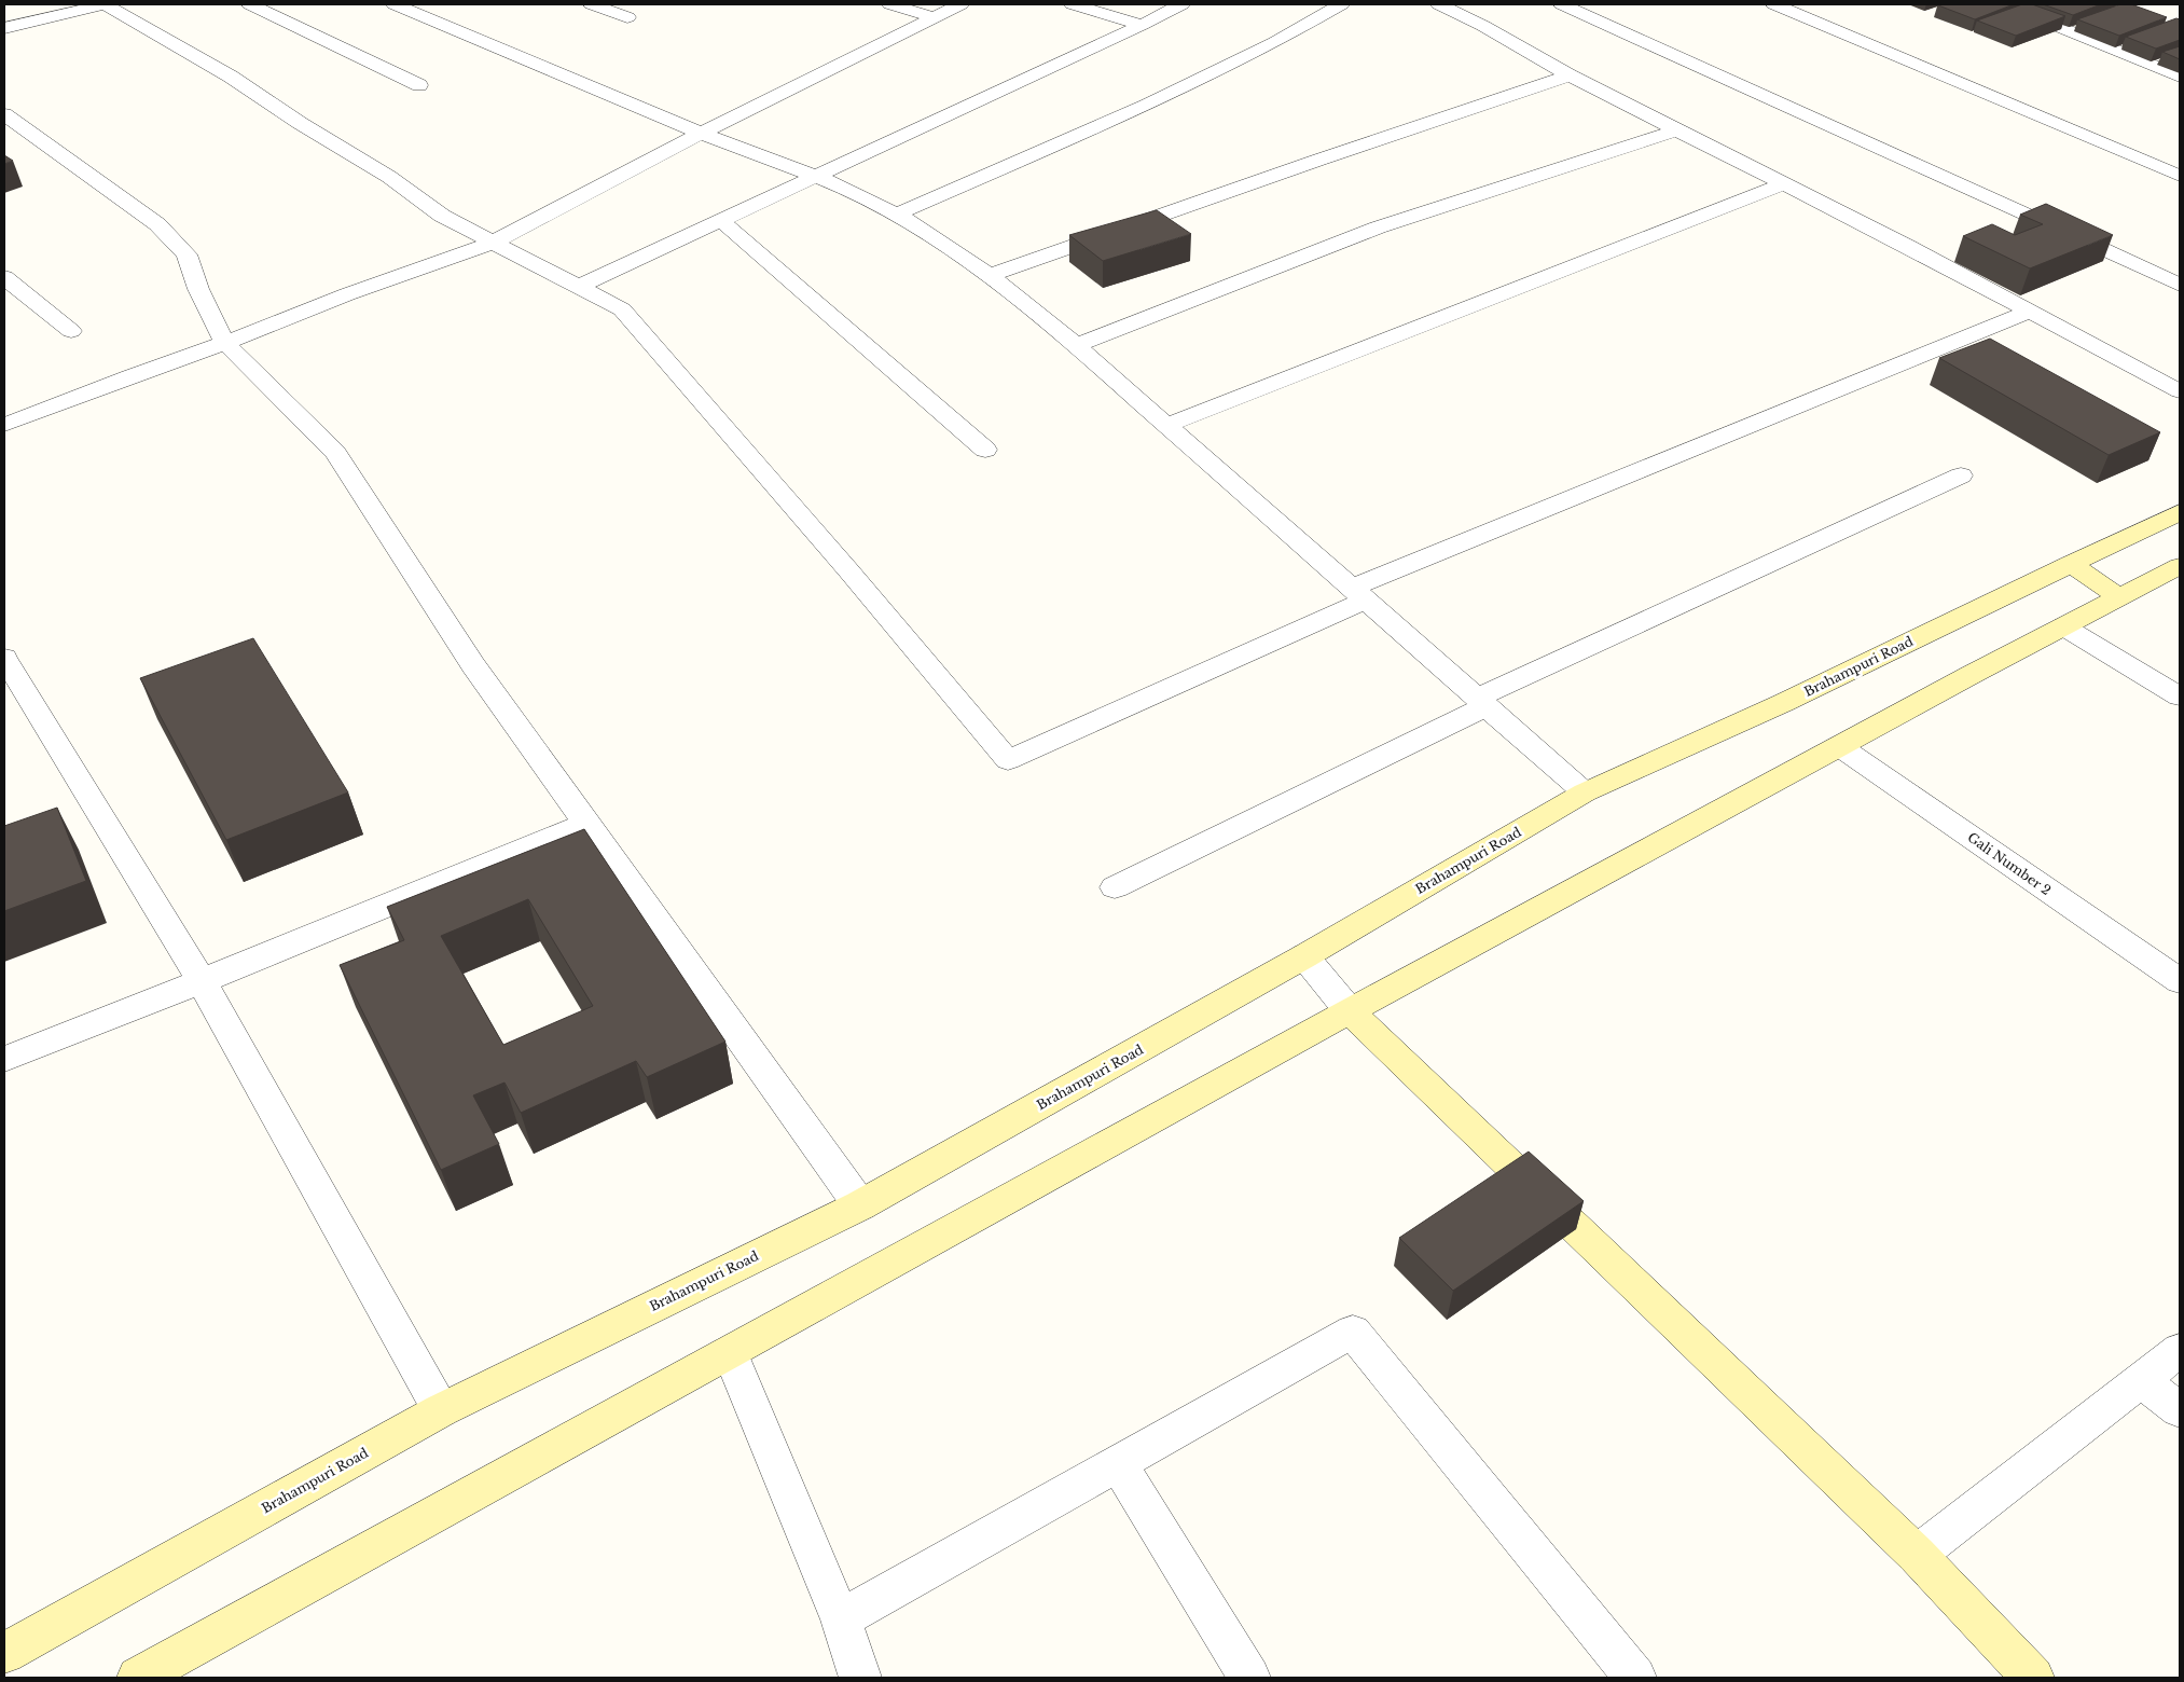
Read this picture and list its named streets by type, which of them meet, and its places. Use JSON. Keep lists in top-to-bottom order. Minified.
{"streets":{"street":["Brahampuri Road","Gali Number 2"]}}
